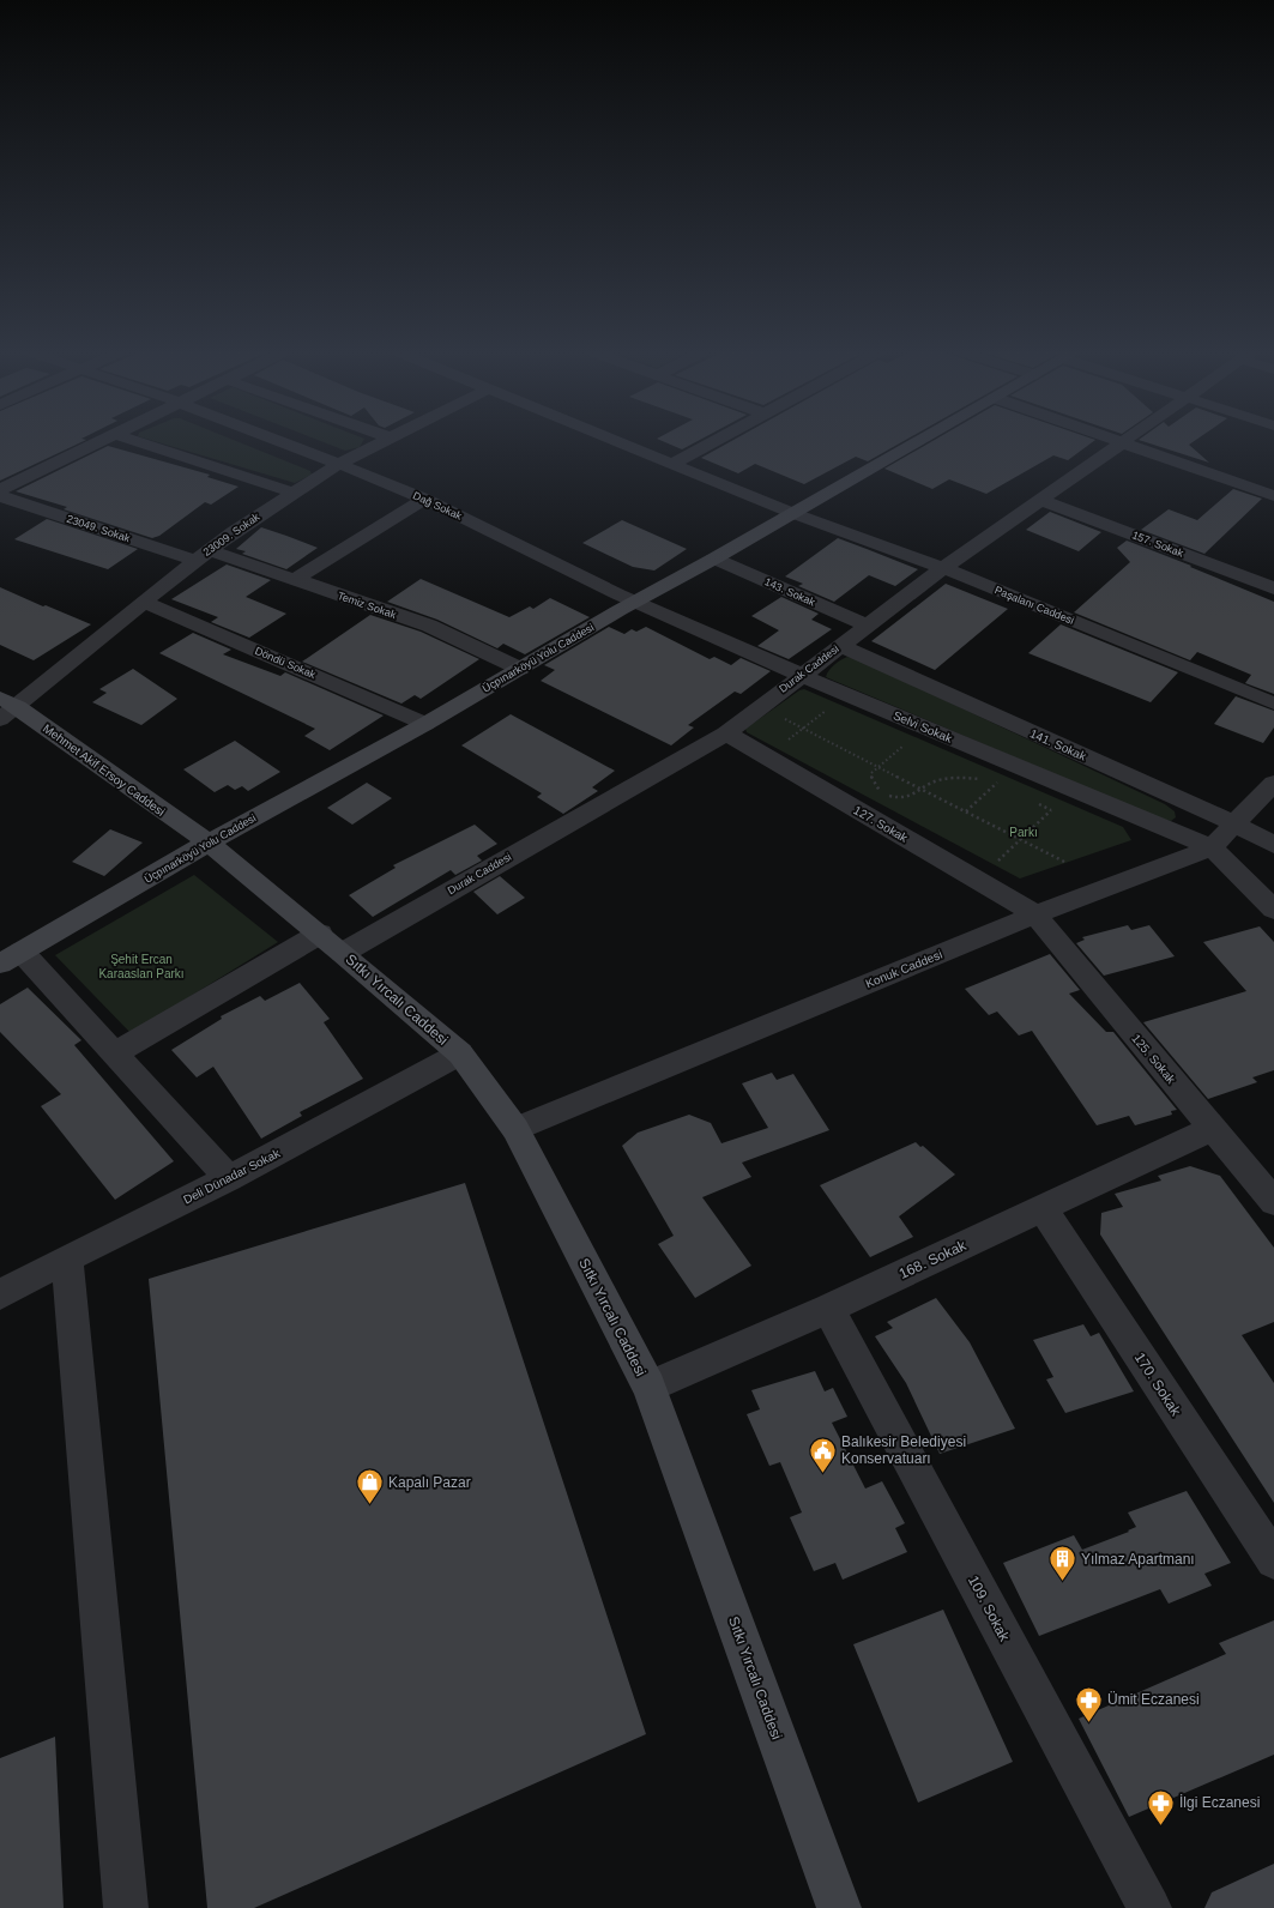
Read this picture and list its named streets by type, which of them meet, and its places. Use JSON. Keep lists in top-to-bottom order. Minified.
{"streets":{"main road":["Üçpınarköyü Yolu Caddesi","Mehmet Akif Ersoy Caddesi","Sıtkı Yırcalı Caddesi"],"street":["Dağ Sokak","23049. Sokak","23009. Sokak","157. Sokak","143. Sokak","Temiz Sokak","Paşalanı Caddesi","Döndü Sokak","Durak Caddesi","Selvi Sokak","141. Sokak","127. Sokak","Konuk Caddesi","125. Sokak","Deli Dünadar Sokak","168. Sokak","170. Sokak","109. Sokak"]},"crossings":[["Dağ Sokak","23009. Sokak"],["Dağ Sokak","Üçpınarköyü Yolu Caddesi"],["Dağ Sokak","Selvi Sokak"],["23049. Sokak","23009. Sokak"],["23049. Sokak","Temiz Sokak"],["23009. Sokak","Temiz Sokak"],["23009. Sokak","Döndü Sokak"],["23009. Sokak","Mehmet Akif Ersoy Caddesi"],["157. Sokak","Durak Caddesi"],["143. Sokak","Üçpınarköyü Yolu Caddesi"],["143. Sokak","Durak Caddesi"],["Temiz Sokak","Üçpınarköyü Yolu Caddesi"],["Paşalanı Caddesi","Üçpınarköyü Yolu Caddesi"],["Paşalanı Caddesi","Durak Caddesi"],["Üçpınarköyü Yolu Caddesi","Döndü Sokak"],["Üçpınarköyü Yolu Caddesi","Selvi Sokak"],["Üçpınarköyü Yolu Caddesi","Mehmet Akif Ersoy Caddesi"],["Üçpınarköyü Yolu Caddesi","Sıtkı Yırcalı Caddesi"],["Durak Caddesi","Selvi Sokak"],["Durak Caddesi","141. Sokak"],["Durak Caddesi","127. Sokak"],["Durak Caddesi","Sıtkı Yırcalı Caddesi"],["Selvi Sokak","Konuk Caddesi"],["141. Sokak","Konuk Caddesi"],["Mehmet Akif Ersoy Caddesi","Sıtkı Yırcalı Caddesi"],["127. Sokak","Konuk Caddesi"],["127. Sokak","125. Sokak"],["Konuk Caddesi","Sıtkı Yırcalı Caddesi"],["Konuk Caddesi","125. Sokak"],["Sıtkı Yırcalı Caddesi","Deli Dünadar Sokak"],["Sıtkı Yırcalı Caddesi","168. Sokak"],["125. Sokak","168. Sokak"],["168. Sokak","170. Sokak"],["168. Sokak","109. Sokak"]],"parks":["Parkı","Şehit Ercan Karaaslan Parkı"],"places":{"public building":["Balıkesir Belediyesi Konservatuarı"],"shop":["Kapalı Pazar"],"building":["Yılmaz Apartmanı"],"pharmacy":["Ümit Eczanesi","İlgi Eczanesi"]}}
